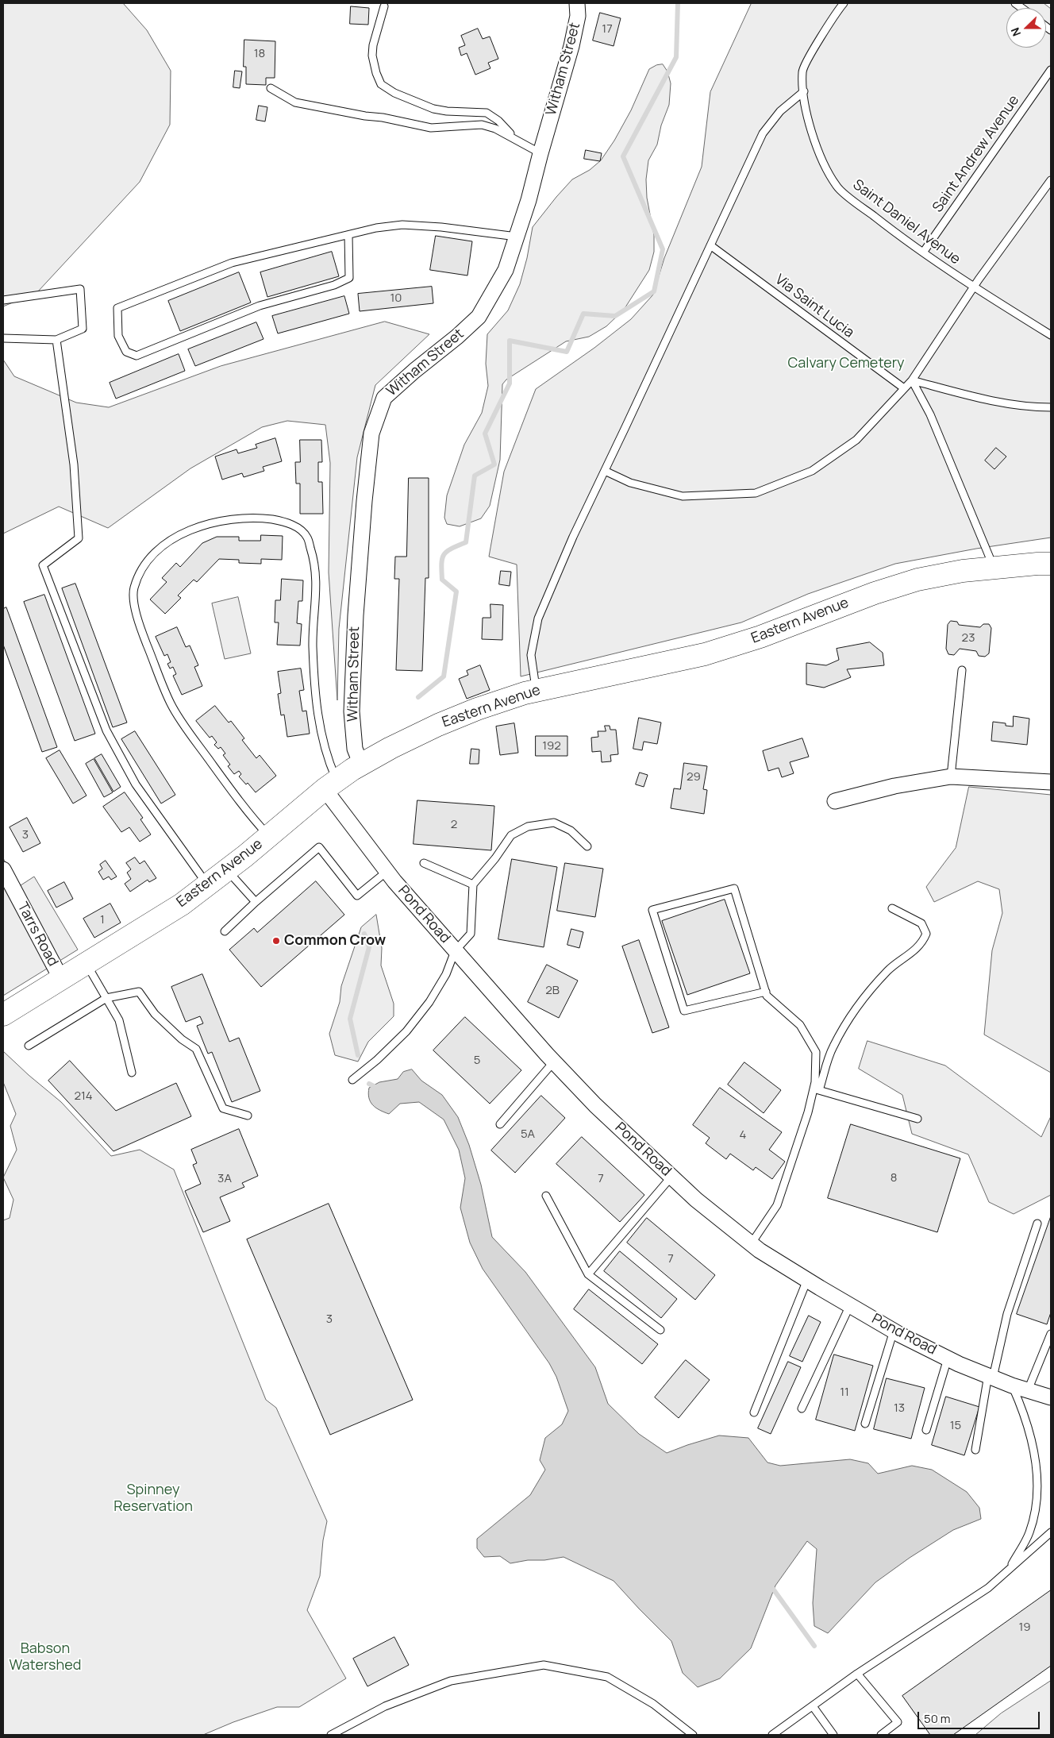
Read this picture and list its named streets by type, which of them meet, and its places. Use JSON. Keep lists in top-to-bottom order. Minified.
{"streets":{"main road":["Eastern Avenue"],"street":["Witham Street","Pond Road","Tarrs Road"],"lane":["Saint Andrew Avenue","Saint Daniel Avenue","Via Saint Lucia"]},"crossings":[["Witham Street","Eastern Avenue"],["Saint Andrew Avenue","Saint Daniel Avenue"],["Eastern Avenue","Pond Road"],["Eastern Avenue","Tarrs Road"]],"parks":["Calvary Cemetery","Spinney Reservation","Babson Watershed"],"places":["Common Crow"],"house_numbers":["17","18","10","23","192","29","2","3","1","2B","5","214","5A","4","8","3A","7","7","3","11","13","15","19"],"scale_bar":"50 m","north":"left"}
